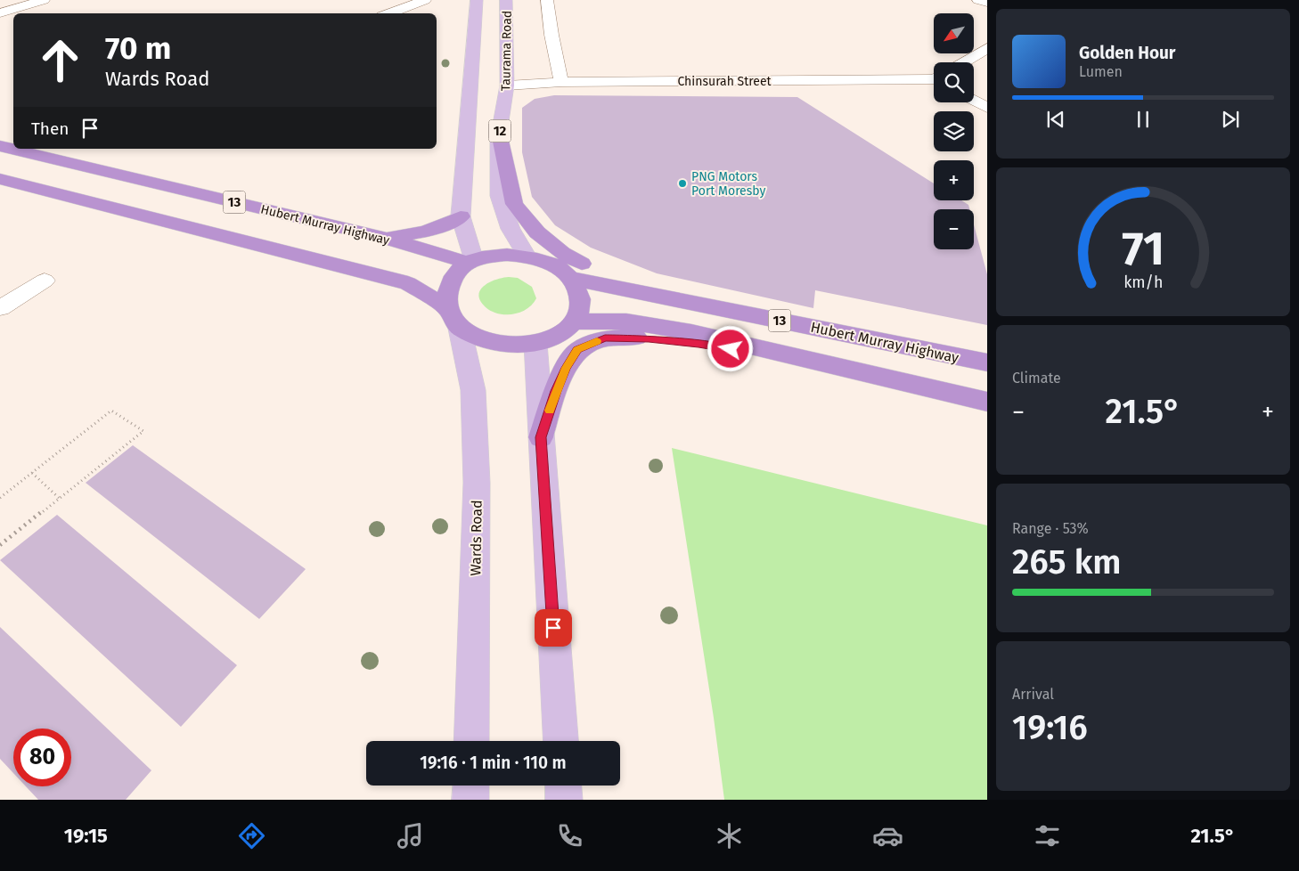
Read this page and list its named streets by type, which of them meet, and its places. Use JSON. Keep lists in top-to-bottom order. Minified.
{"streets":{"highway":["13","Hubert Murray Highway"],"main road":["Taurama Road","12","Wards Road"],"street":["Chinsurah Street"]},"crossings":[["Taurama Road","Chinsurah Street"],["Taurama Road","12"],["Taurama Road","13"],["Taurama Road","Hubert Murray Highway"],["Taurama Road","Wards Road"],["12","13"],["12","Hubert Murray Highway"],["12","Wards Road"],["13","Hubert Murray Highway"],["13","Wards Road"],["Hubert Murray Highway","Wards Road"]],"places":["PNG Motors Port Moresby"],"north":"bottom left","page":{"map_buttons":["+","−"],"turn":["70 m","Wards Road"],"song":["Golden Hour","Lumen"],"then":"Then","tile":["Climate",["Range · 53%","265 km"],["Arrival","19:16"]],"heat":["−","21.5°","+"],"limit":"80","trip":"19:16 · 1 min · 110 m","tabs":["19:15","21.5°"],"gauge":["71","km/h"]}}
